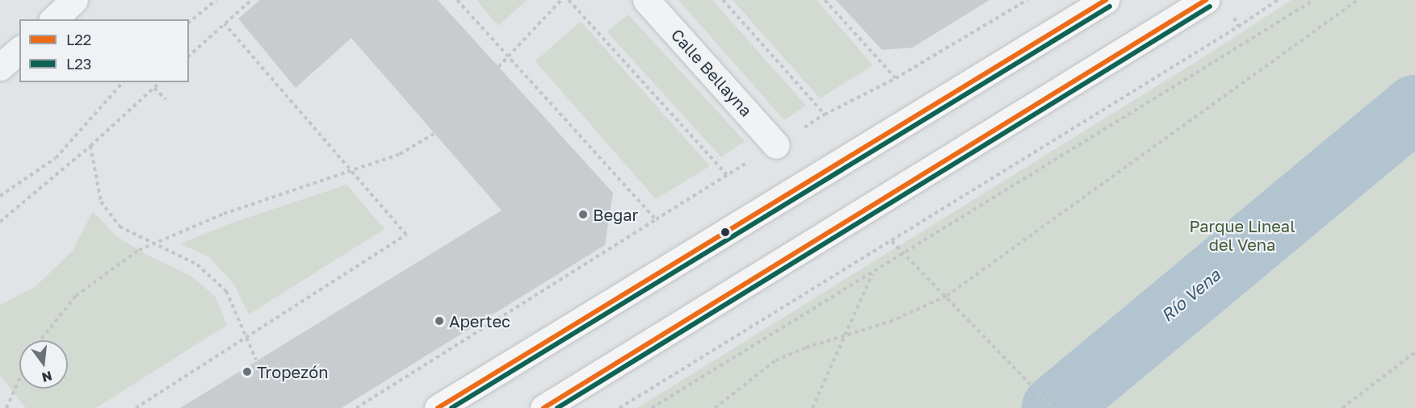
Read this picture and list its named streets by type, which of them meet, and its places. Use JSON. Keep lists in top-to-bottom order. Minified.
{"streets":{"street":["Calle Bellayna"]},"water":["Río Vena"],"parks":["Parque Lineal del Vena"],"places":["Begar","Apertec","Tropezón"],"lines":["transit line L22","transit line L23"],"legend":["L22","L23"],"north":"bottom"}
